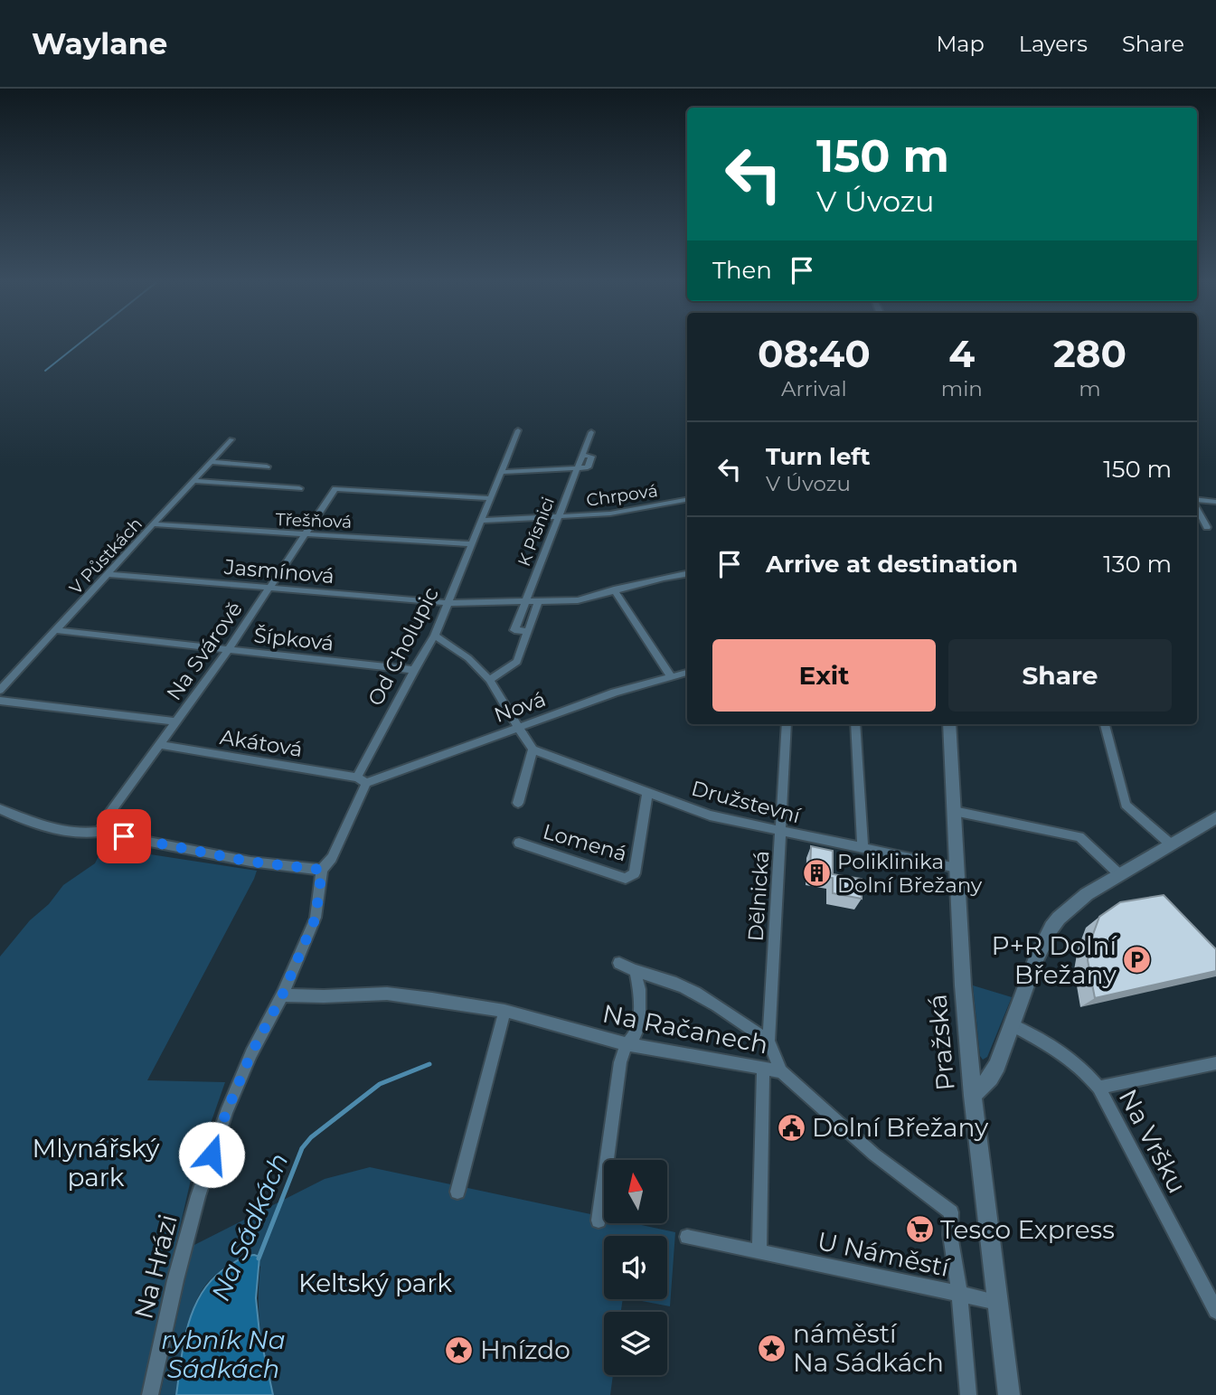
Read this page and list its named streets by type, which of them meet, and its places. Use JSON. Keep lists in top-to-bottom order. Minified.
{"streets":{"street":["Chrpová","Třešňová","K Písnici","V Půstkách","Jasmínová","Šípková","Od Cholupic","Na Svárově","Nová","Akátová","Družstevní","Lomená","Dělnická","Na Račanech","Pražská","Na Vršku","U Náměstí","Na Hrázi"]},"crossings":[["Chrpová","K Písnici"],["Chrpová","Od Cholupic"],["Třešňová","V Půstkách"],["Třešňová","Od Cholupic"],["Třešňová","Na Svárově"],["K Písnici","Jasmínová"],["V Půstkách","Jasmínová"],["V Půstkách","Šípková"],["Jasmínová","Od Cholupic"],["Jasmínová","Na Svárově"],["Šípková","Od Cholupic"],["Šípková","Na Svárově"],["Od Cholupic","Na Svárově"],["Od Cholupic","Nová"],["Od Cholupic","Akátová"],["Od Cholupic","Na Hrázi"],["Na Svárově","Akátová"],["Nová","Akátová"],["Družstevní","Lomená"],["Družstevní","Dělnická"],["Družstevní","Pražská"],["Dělnická","Na Račanech"],["Na Račanech","U Náměstí"],["Na Račanech","Na Hrázi"],["Pražská","U Náměstí"]],"water":["Na Sádkách","rybník Na Sádkách"],"parks":["Mlynářský park","Keltský park"],"places":{"building":["Poliklinika Dolní Břežany"],"parking":["P+R Dolní Břežany"],"public building":["Dolní Břežany"],"supermarket":["Tesco Express"],"place":["náměstí Na Sádkách","Hnízdo"]},"north":"top","page":{"header":"Waylane","nav":["Map","Layers","Share"],"turn":["150 m","V Úvozu"],"then":"Then","eta":["08:40","Arrival","4","min","280","m"],"list":[{"name":"Turn left","note":"V Úvozu","value":"150 m"},{"name":"Arrive at destination","value":"130 m"}],"buttons":["Exit","Share"]}}
